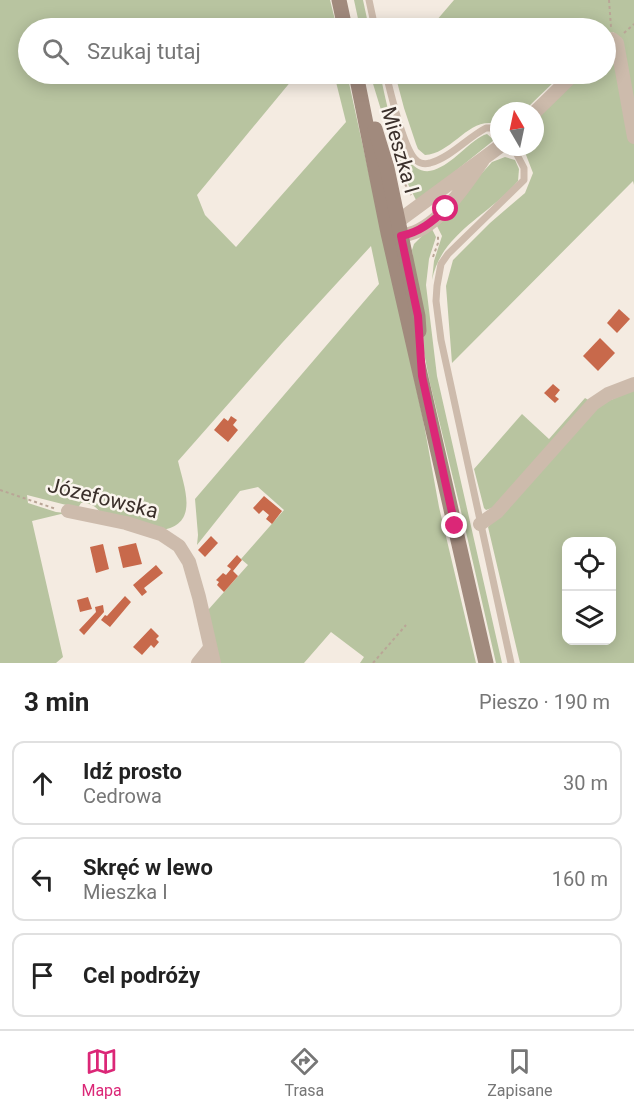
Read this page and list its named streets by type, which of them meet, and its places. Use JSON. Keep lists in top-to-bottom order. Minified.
{"streets":{"street":["Mieszka I","Józefowska"]},"north":"top","page":{"search":"Szukaj tutaj","heading":["3 min","Pieszo · 190 m"],"list":[["Idź prosto","Cedrowa","30 m"],["Skręć w lewo","Mieszka I","160 m"],"Cel podróży"],"nav":["Mapa","Trasa","Zapisane"]}}
